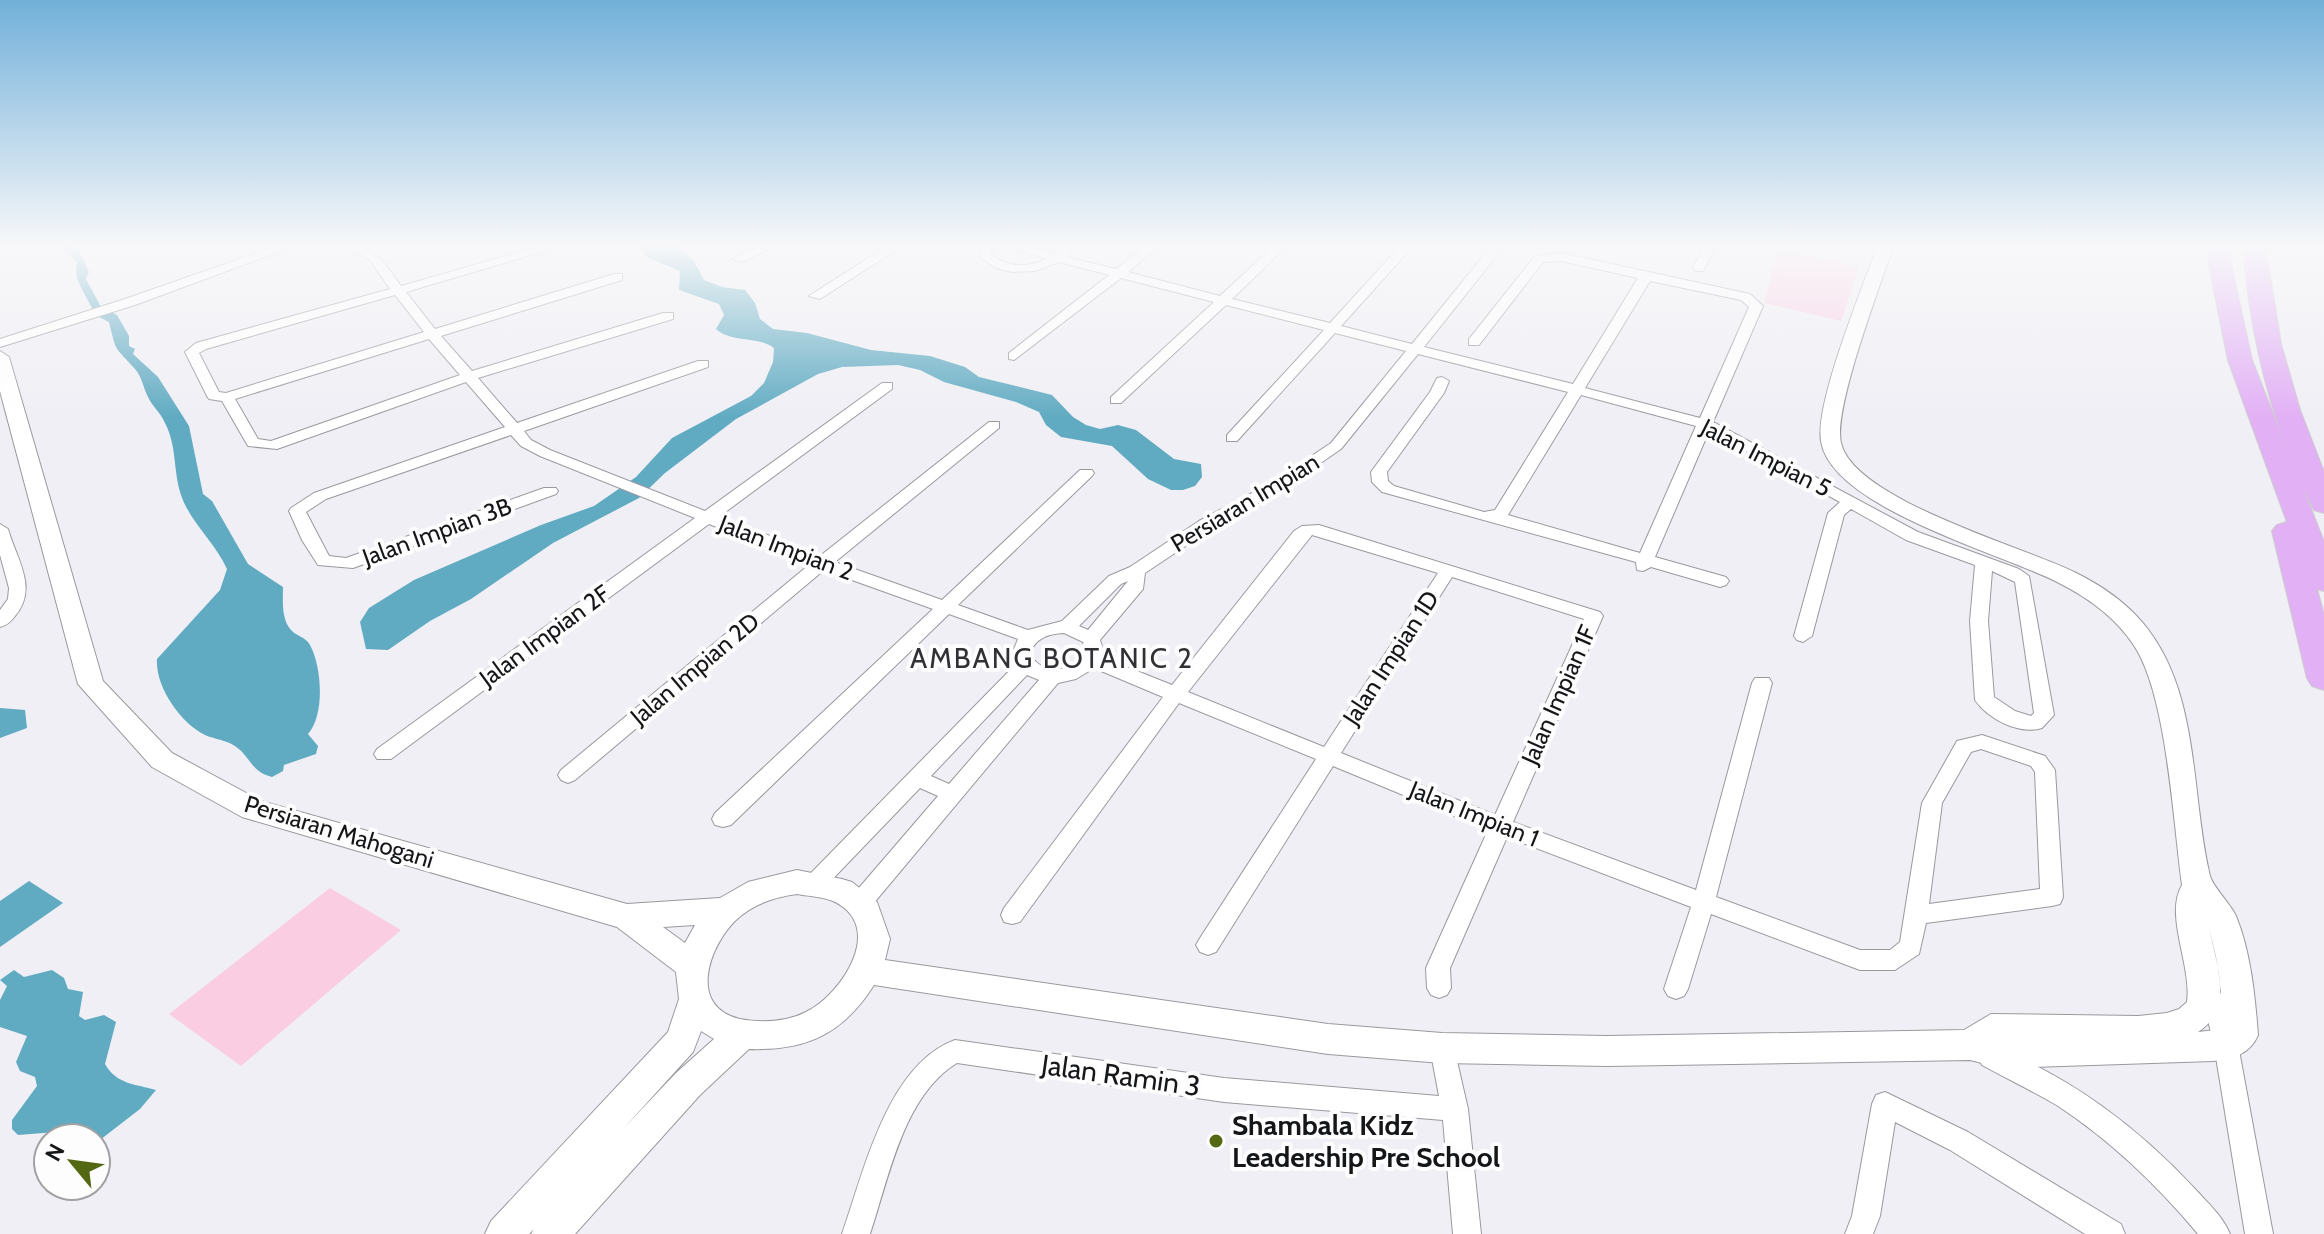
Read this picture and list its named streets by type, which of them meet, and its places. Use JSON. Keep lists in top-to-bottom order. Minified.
{"streets":{"street":["Jalan Impian 5","Persiaran Impian","Jalan Impian 3B","Jalan Impian 2","Jalan Impian 2F","Jalan Impian 1D","Jalan Impian 2D","Jalan Impian 1F","Jalan Impian 1","Persiaran Mahogani","Jalan Ramin 3"]},"crossings":[["Jalan Impian 5","Persiaran Impian"],["Persiaran Impian","Jalan Impian 2"],["Persiaran Impian","Jalan Impian 1"],["Jalan Impian 3B","Jalan Impian 2"],["Jalan Impian 2","Jalan Impian 2F"],["Jalan Impian 2","Jalan Impian 2D"],["Jalan Impian 2","Jalan Impian 1"],["Jalan Impian 1D","Jalan Impian 1F"],["Jalan Impian 1D","Jalan Impian 1"],["Jalan Impian 1F","Jalan Impian 1"]],"districts":["AMBANG BOTANIC 2"],"places":["Shambala Kidz Leadership Pre School"],"north":"top left"}
